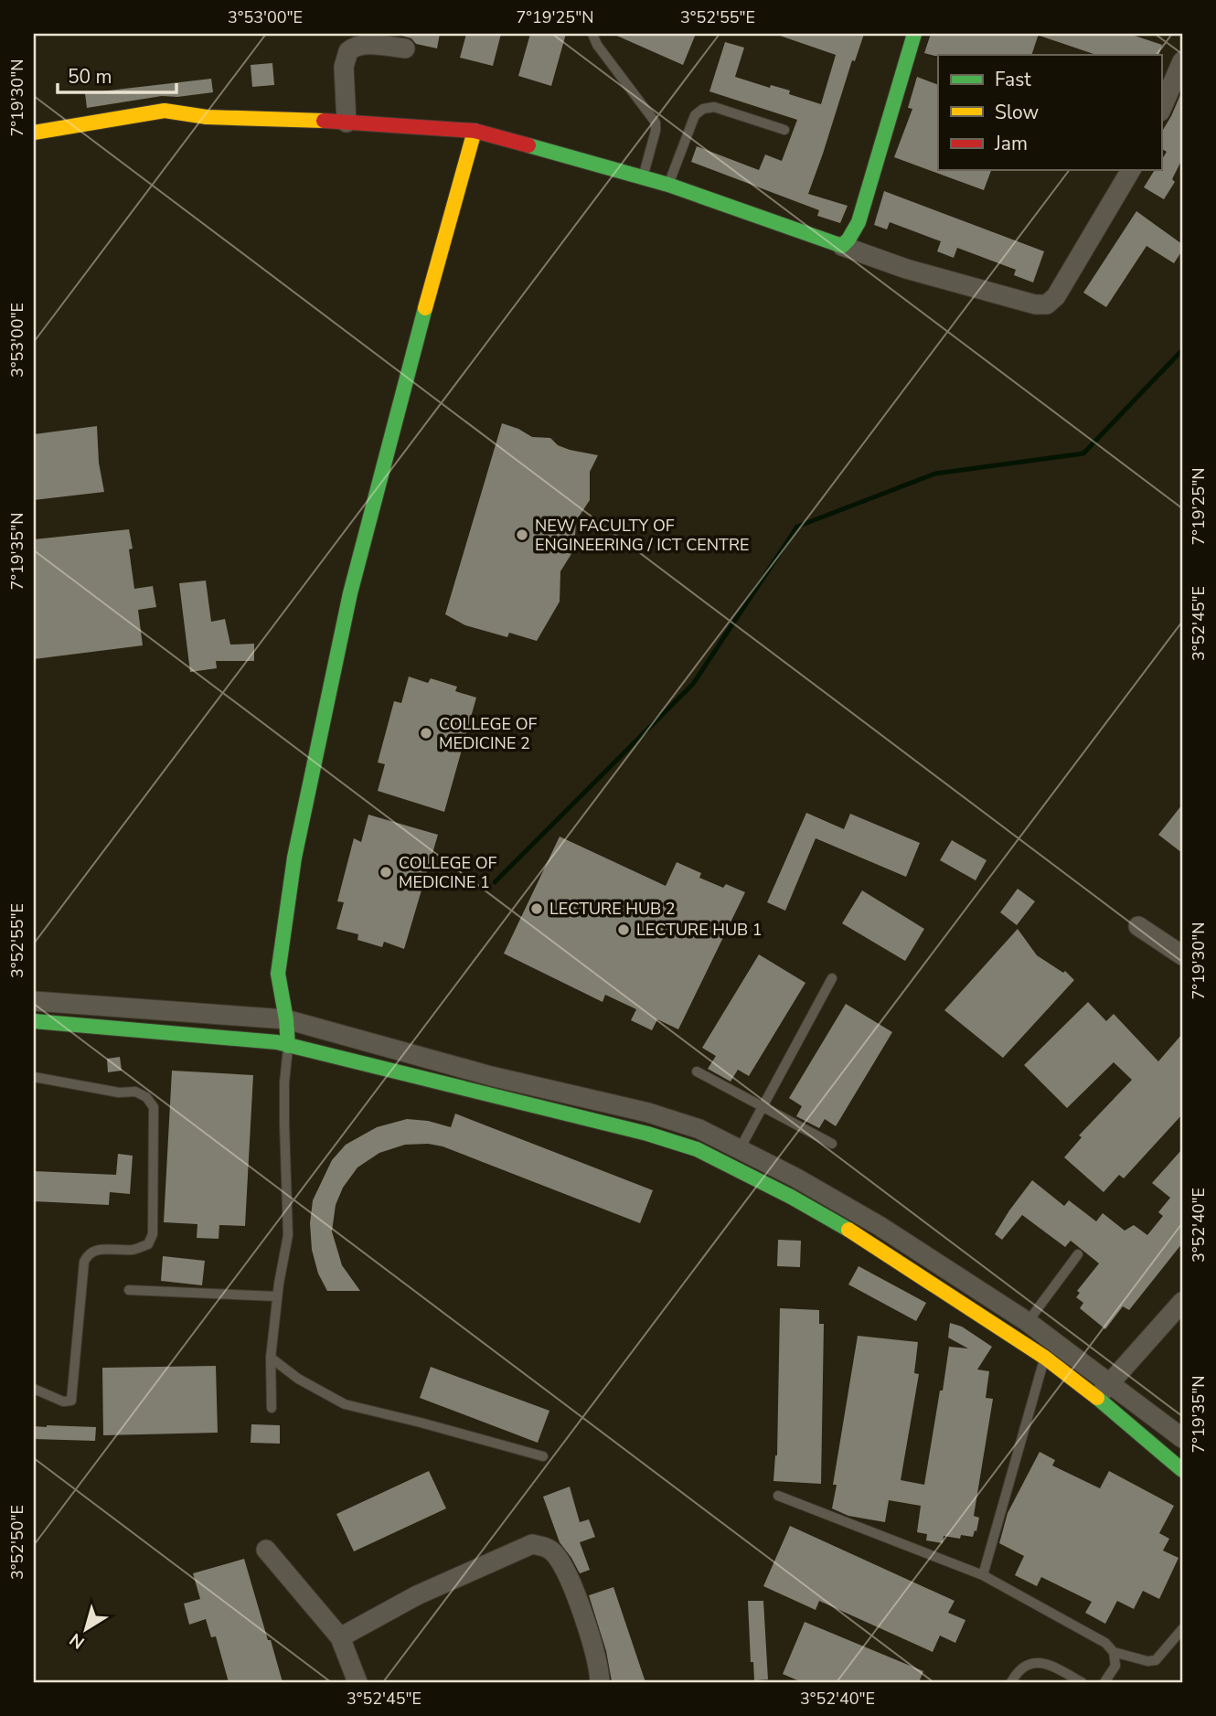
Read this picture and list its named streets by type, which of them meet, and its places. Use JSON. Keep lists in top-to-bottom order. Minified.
{"places":["NEW FACULTY OF ENGINEERING / ICT CENTRE","COLLEGE OF MEDICINE 2","COLLEGE OF MEDICINE 1","LECTURE HUB 2","LECTURE HUB 1"],"legend":["Fast","Slow","Jam"],"scale_bar":"50 m","north":"bottom left","coordinates":["3°53'00\"E","7°19'25\"N","3°52'55\"E","7°19'30\"N","7°19'35\"N","3°52'45\"E","3°52'40\"E","3°52'50\"E"]}
